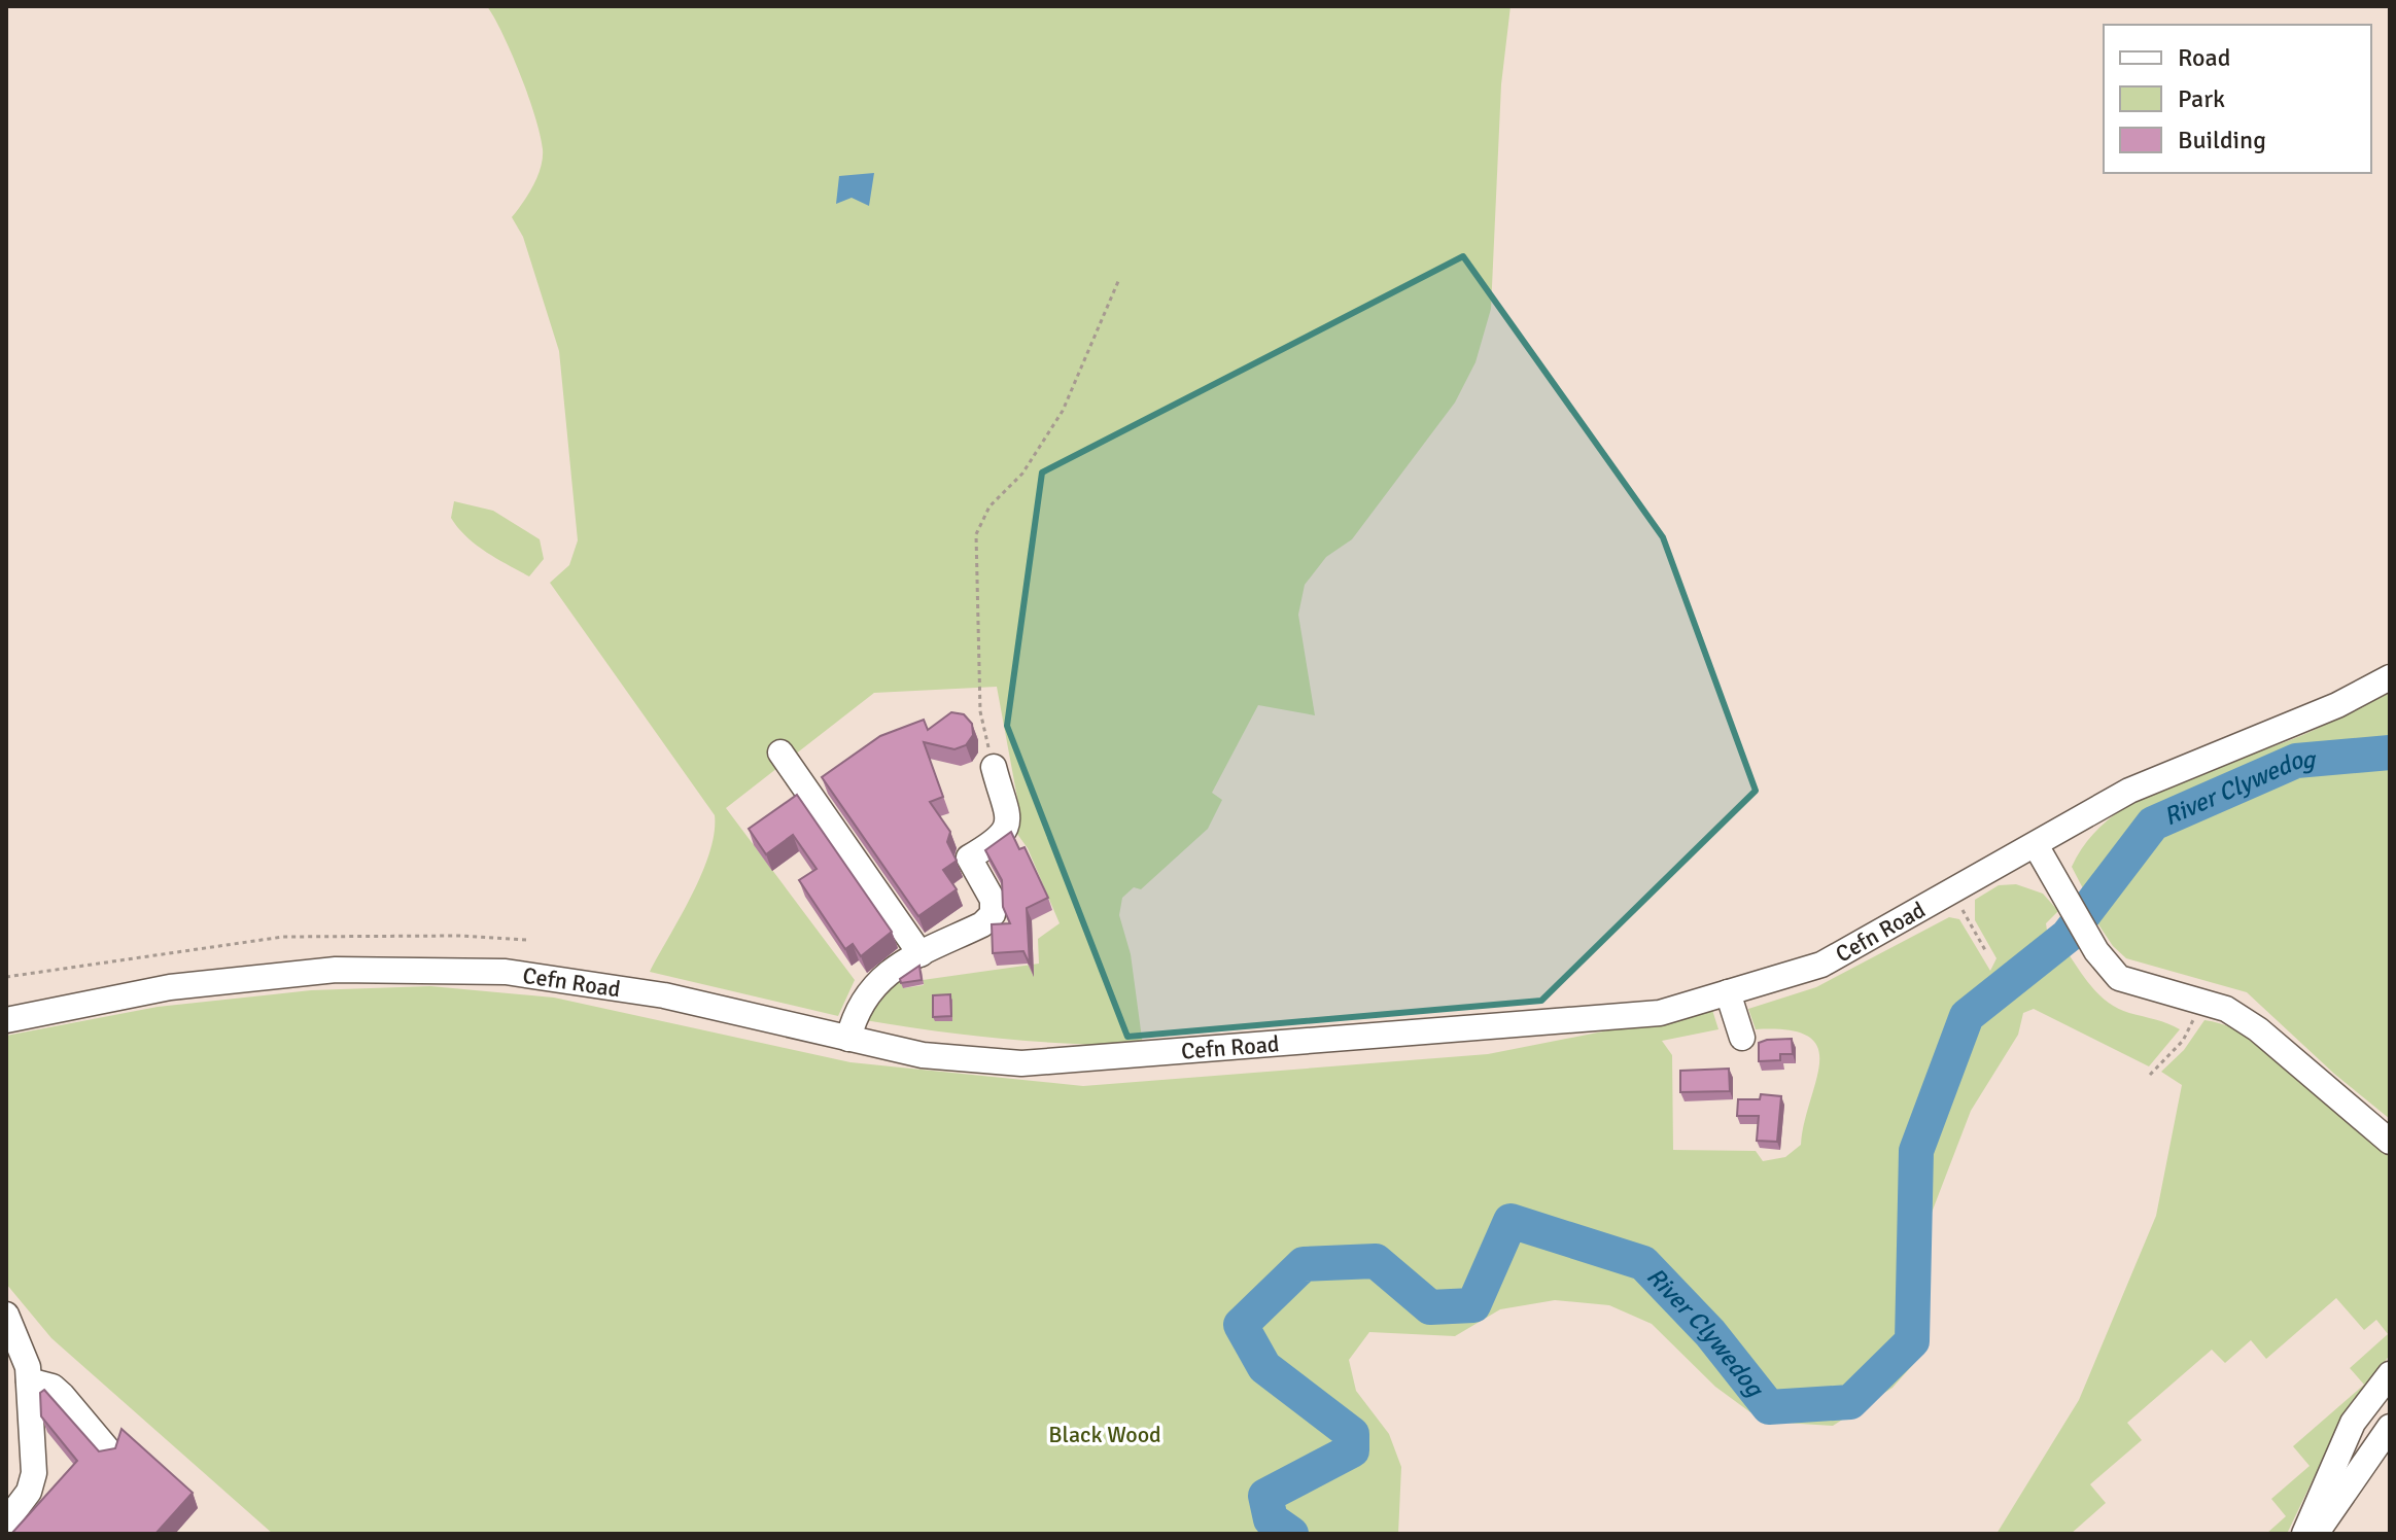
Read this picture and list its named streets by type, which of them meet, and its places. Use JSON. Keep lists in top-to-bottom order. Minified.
{"streets":{"street":["Cefn Road"]},"water":["River Clywedog"],"parks":["Black Wood"],"legend":["Road","Park","Building"]}
